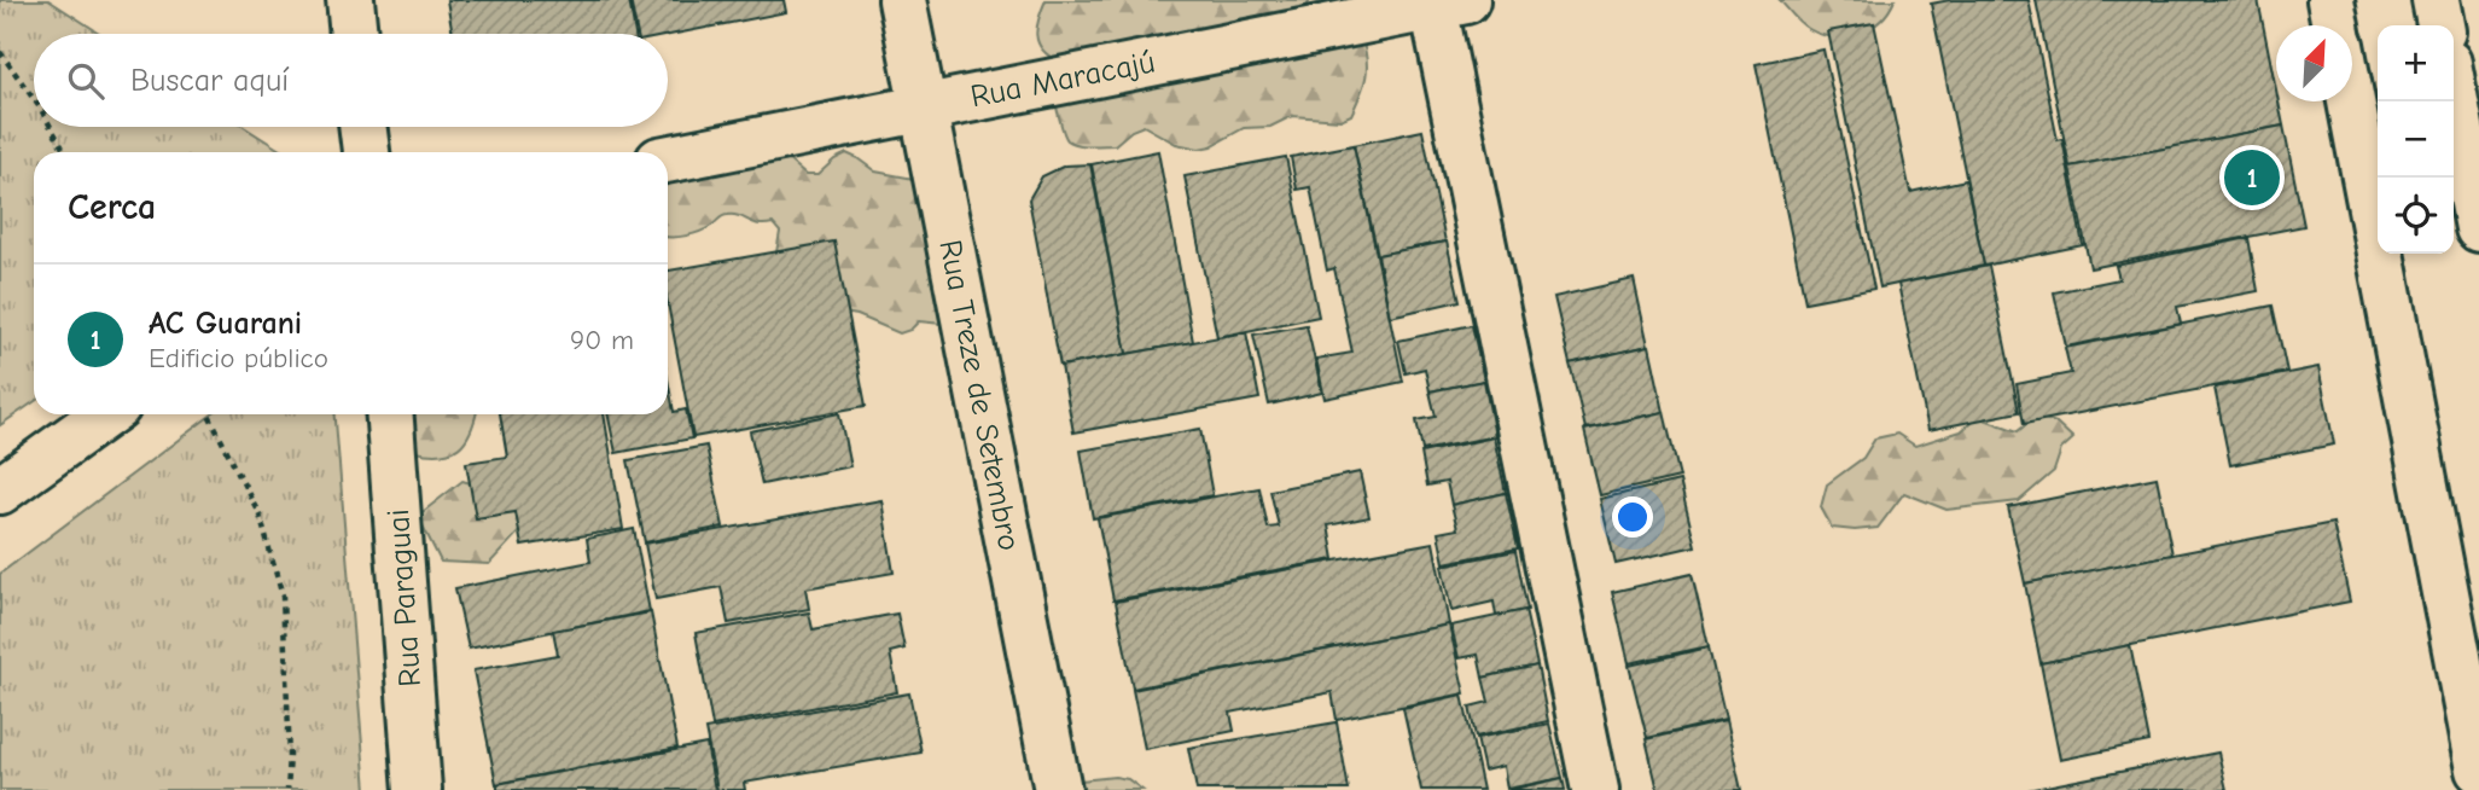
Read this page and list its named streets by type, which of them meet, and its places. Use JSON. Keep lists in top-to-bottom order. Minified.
{"streets":{"street":["Rua Maracajú","Rua Treze de Setembro","Rua Paraguai"]},"crossings":[["Rua Maracajú","Rua Treze de Setembro"]],"north":"top right","page":{"map_buttons":["+","−"],"search":"Buscar aquí","pins":"1","heading":"Cerca","list":[{"mark":"1","name":"AC Guarani","note":"Edificio público","value":"90 m"}]}}
